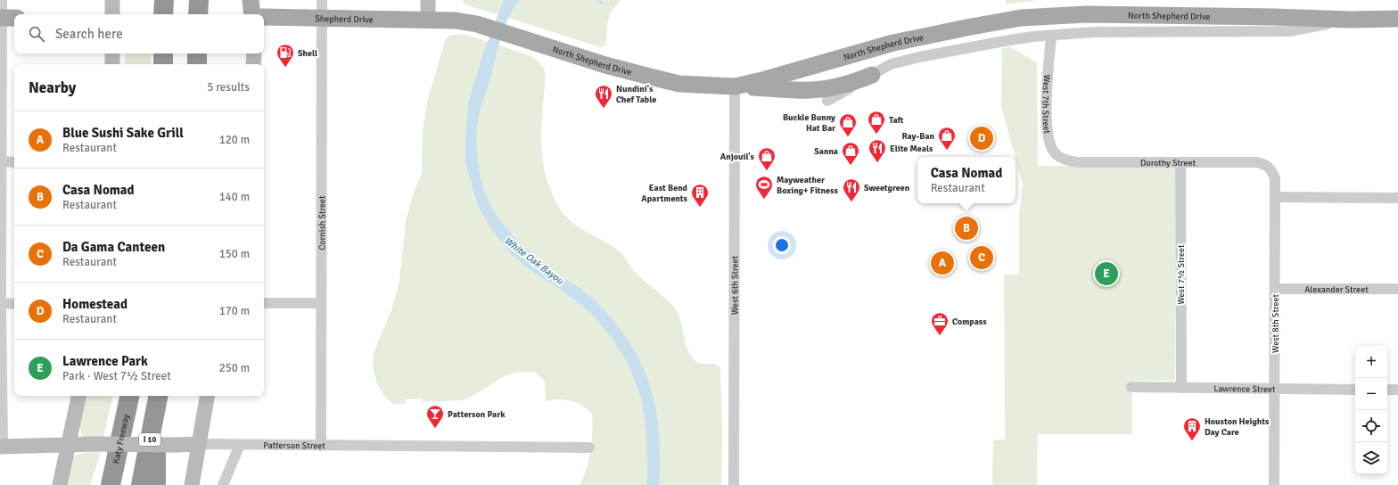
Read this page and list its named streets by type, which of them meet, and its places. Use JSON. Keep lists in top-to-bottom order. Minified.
{"streets":{"highway":["Katy Freeway","I 10"],"main road":["North Shepherd Drive","Shepherd Drive","Patterson Street"],"street":["West 7th Street","Dorothy Street","Cornish Street","West 7½ Street","West 6th Street","Alexander Street","West 8th Street","Lawrence Street"]},"crossings":[["North Shepherd Drive","Shepherd Drive"],["North Shepherd Drive","West 7th Street"],["North Shepherd Drive","West 6th Street"],["Shepherd Drive","Cornish Street"],["West 7th Street","Dorothy Street"],["Dorothy Street","West 7½ Street"],["Dorothy Street","West 8th Street"],["Cornish Street","Patterson Street"],["West 7½ Street","Lawrence Street"],["Alexander Street","West 8th Street"],["West 8th Street","Lawrence Street"]],"water":["White Oak Bayou"],"places":{"fuel station":["Shell"],"restaurant":["Nundini's Chef Table","Elite Meals","Sweetgreen"],"shop":["Taft","Buckle Bunny Hat Bar","Ray-Ban","Sanna","Anjouil's"],"sports":["Mayweather Boxing+ Fitness"],"building":["East Bend Apartments","Houston Heights Day Care"],"office":["Compass"],"bar":["Patterson Park"]},"page":{"search":"Search here","heading":["Nearby","5 results"],"list":[{"mark":"A","name":"Blue Sushi Sake Grill","note":"Restaurant","value":"120 m"},{"mark":"B","name":"Casa Nomad","note":"Restaurant","value":"140 m"},{"mark":"C","name":"Da Gama Canteen","note":"Restaurant","value":"150 m"},{"mark":"D","name":"Homestead","note":"Restaurant","value":"170 m"},{"mark":"E","name":"Lawrence Park","note":"Park · West 7½ Street","value":"250 m"}],"pins":["D","B","C","A","E"],"popup":["Casa Nomad","Restaurant"],"map_buttons":["+","−"]}}
